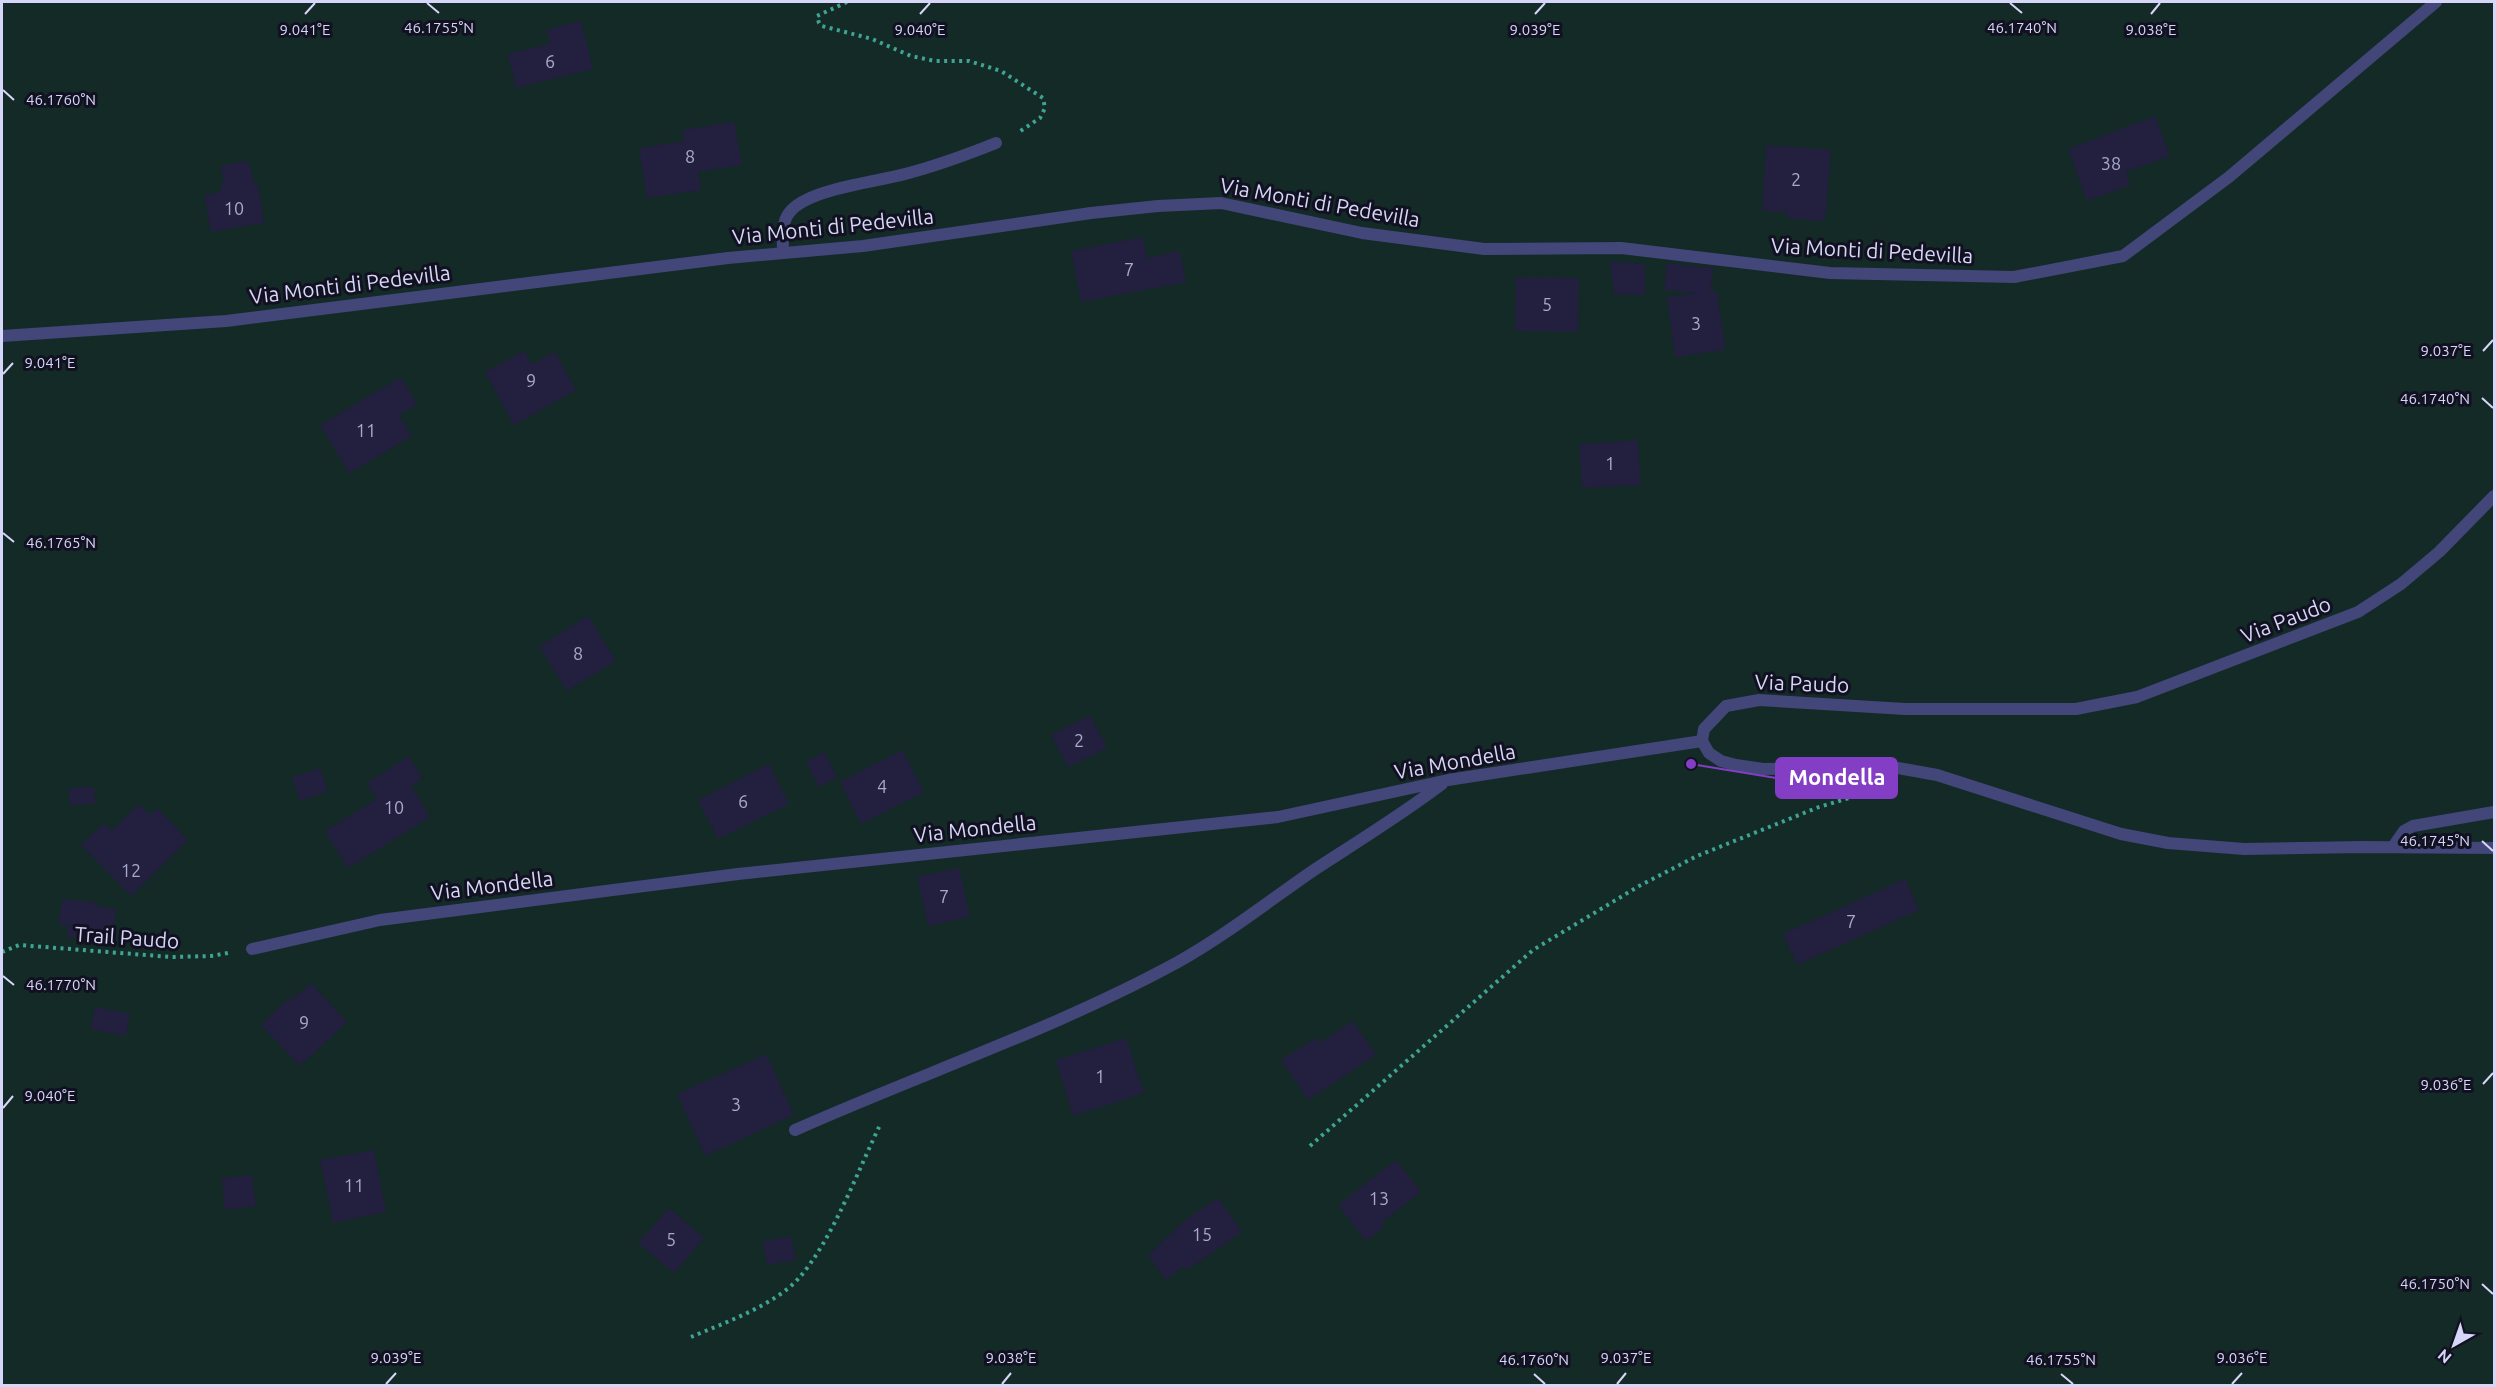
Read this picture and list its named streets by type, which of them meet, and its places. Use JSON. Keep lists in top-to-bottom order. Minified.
{"streets":{"street":["Via Monti di Pedevilla","Via Paudo","Via Mondella"],"path":["Trail Paudo"]},"crossings":[["Via Paudo","Via Mondella"],["Via Mondella","Trail Paudo"]],"places":["Mondella"],"house_numbers":["6","8","38","2","10","7","5","3","9","11","1","8","2","4","6","10","12","7","7","9","1","3","11","13","15","5"],"north":"bottom left","coordinates":["46.1740°N","46.1755°N","9.041°E","9.040°E","9.039°E","9.038°E","46.1760°N","9.037°E","46.1765°N","46.1745°N","46.1770°N","9.036°E","46.1750°N"]}
